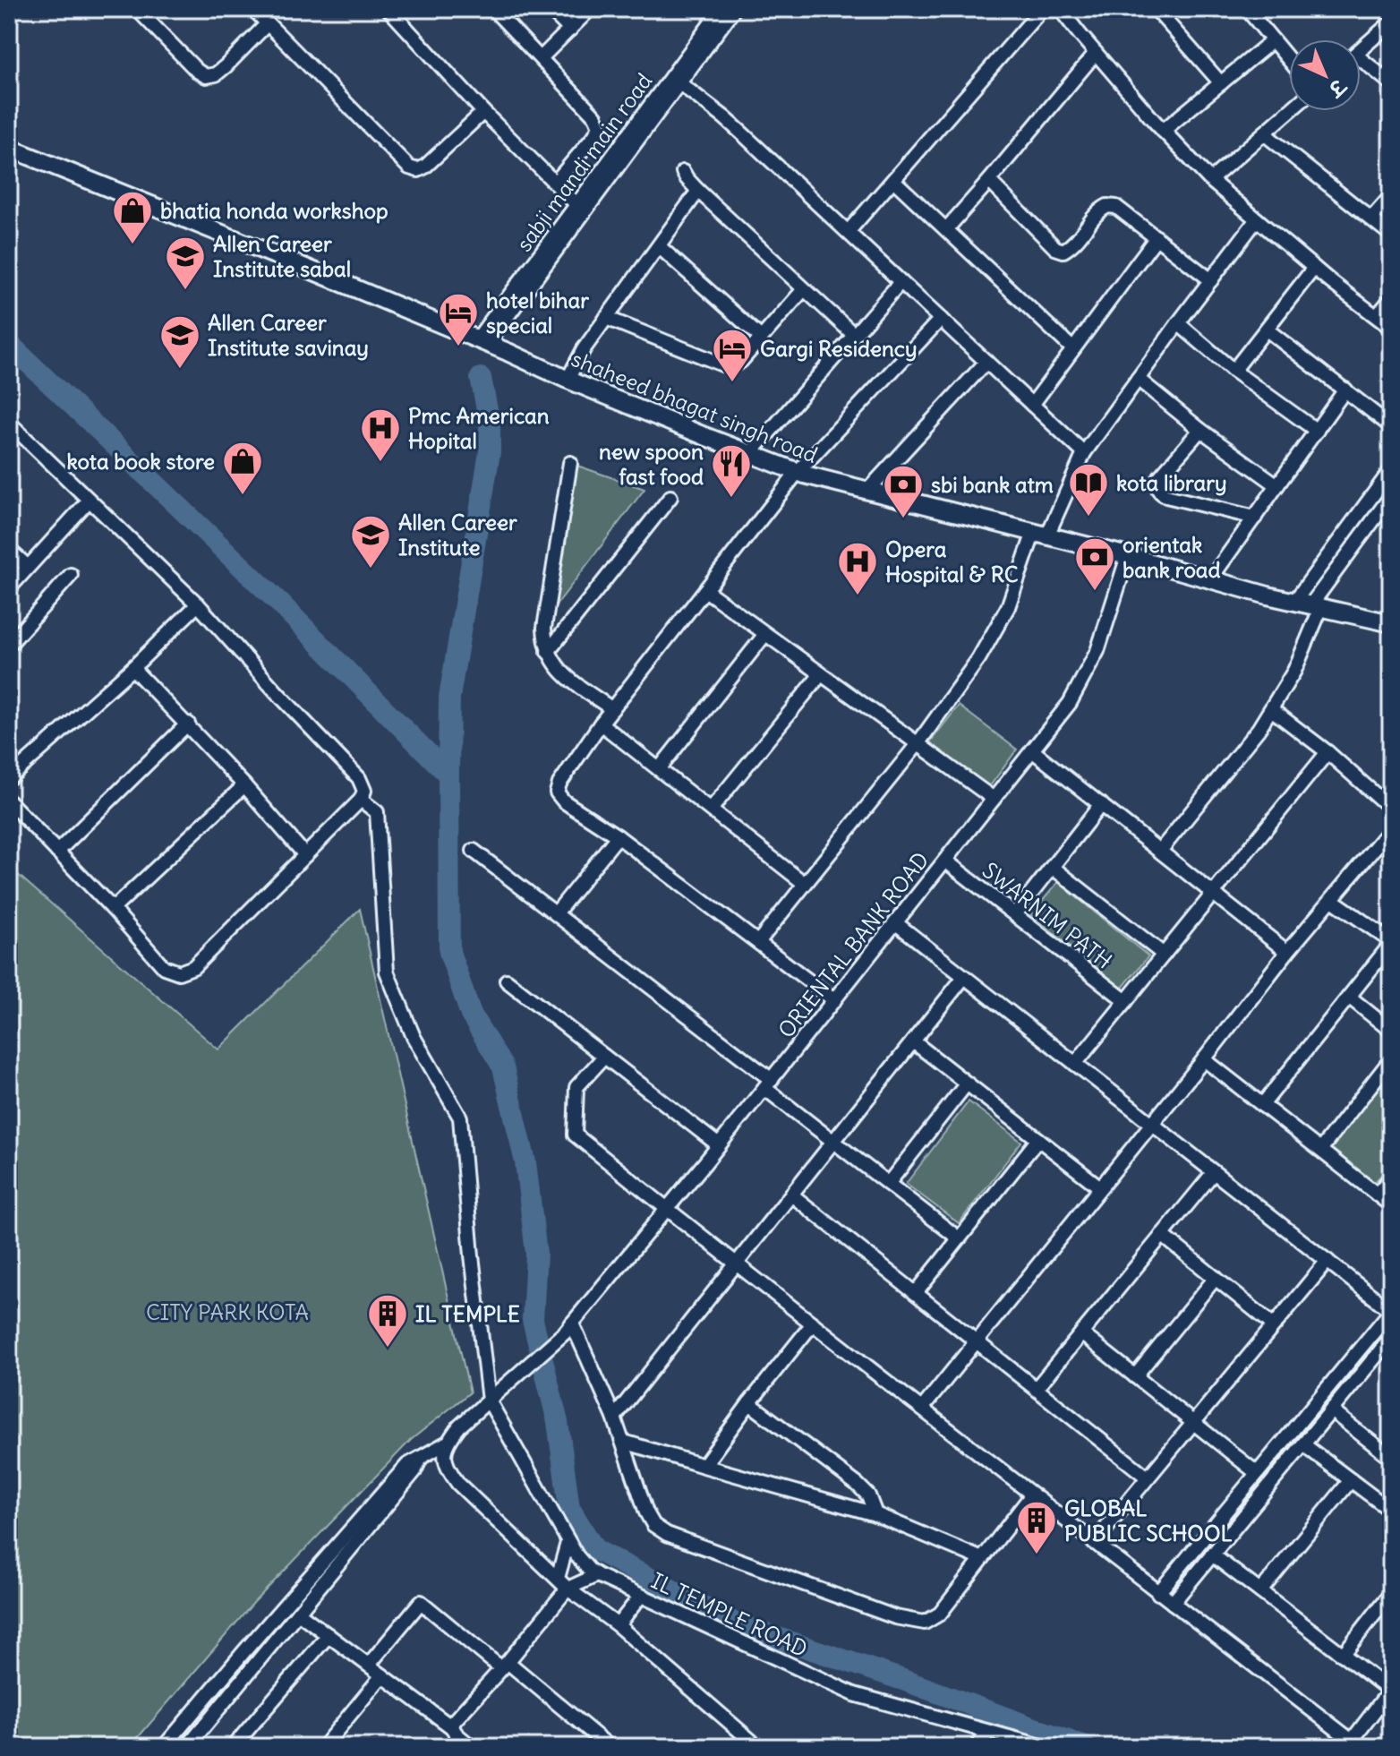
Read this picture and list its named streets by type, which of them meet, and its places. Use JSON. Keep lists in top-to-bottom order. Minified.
{"streets":{"street":["sabji mandi main road","shaheed bhagat singh road","SWARNIM PATH","ORIENTAL BANK ROAD","IL TEMPLE ROAD"]},"crossings":[["sabji mandi main road","shaheed bhagat singh road"],["shaheed bhagat singh road","ORIENTAL BANK ROAD"],["SWARNIM PATH","ORIENTAL BANK ROAD"],["ORIENTAL BANK ROAD","IL TEMPLE ROAD"]],"parks":["CITY PARK KOTA"],"places":{"shop":["bhatia honda workshop","kota book store"],"school or university":["Allen Career Institute sabal","Allen Career Institute savinay","Allen Career Institute"],"hotel":["hotel bihar special","Gargi Residency"],"hospital":["Pmc American Hopital","Opera Hospital & RC"],"restaurant":["new spoon fast food"],"library":["kota library"],"bank":["sbi bank atm","orientak bank road"],"building":["IL TEMPLE","GLOBAL PUBLIC SCHOOL"]},"north":"bottom right"}
